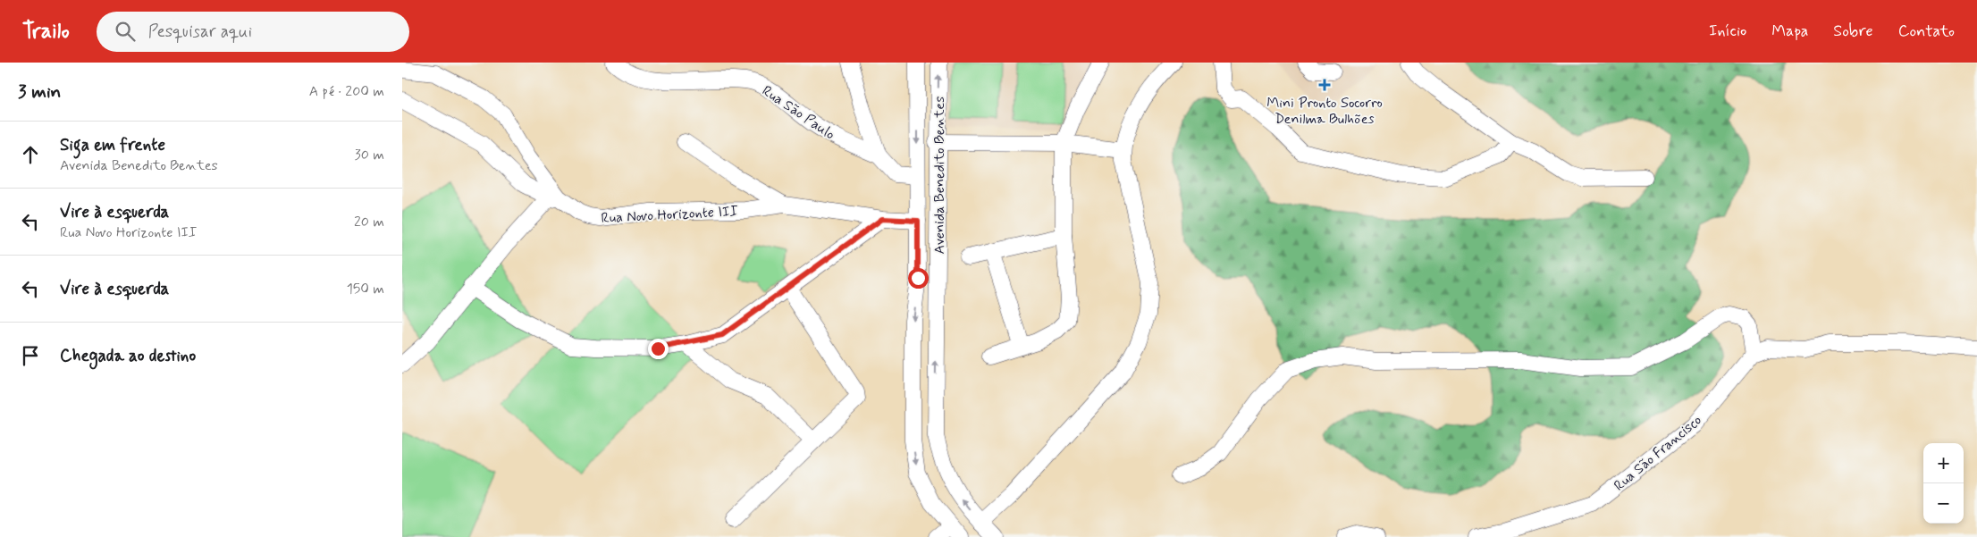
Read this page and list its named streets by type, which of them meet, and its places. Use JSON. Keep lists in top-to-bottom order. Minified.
{"streets":{"street":["Rua São Paulo","Avenida Benedito Bentes","Rua Novo Horizonte III","Rua São Francisco"]},"crossings":[["Avenida Benedito Bentes","Rua Novo Horizonte III"]],"places":{"health":["Mini Pronto Socorro Denilma Bulhões"]},"page":{"header":"Trailo","search":"Pesquisar aqui","nav":["Início","Mapa","Sobre","Contato"],"heading":["3 min","A pé · 200 m"],"list":[["Siga em frente","Avenida Benedito Bentes","30 m"],["Vire à esquerda","Rua Novo Horizonte III","20 m"],["Vire à esquerda","150 m"],"Chegada ao destino"],"map_buttons":["+","−"]}}
